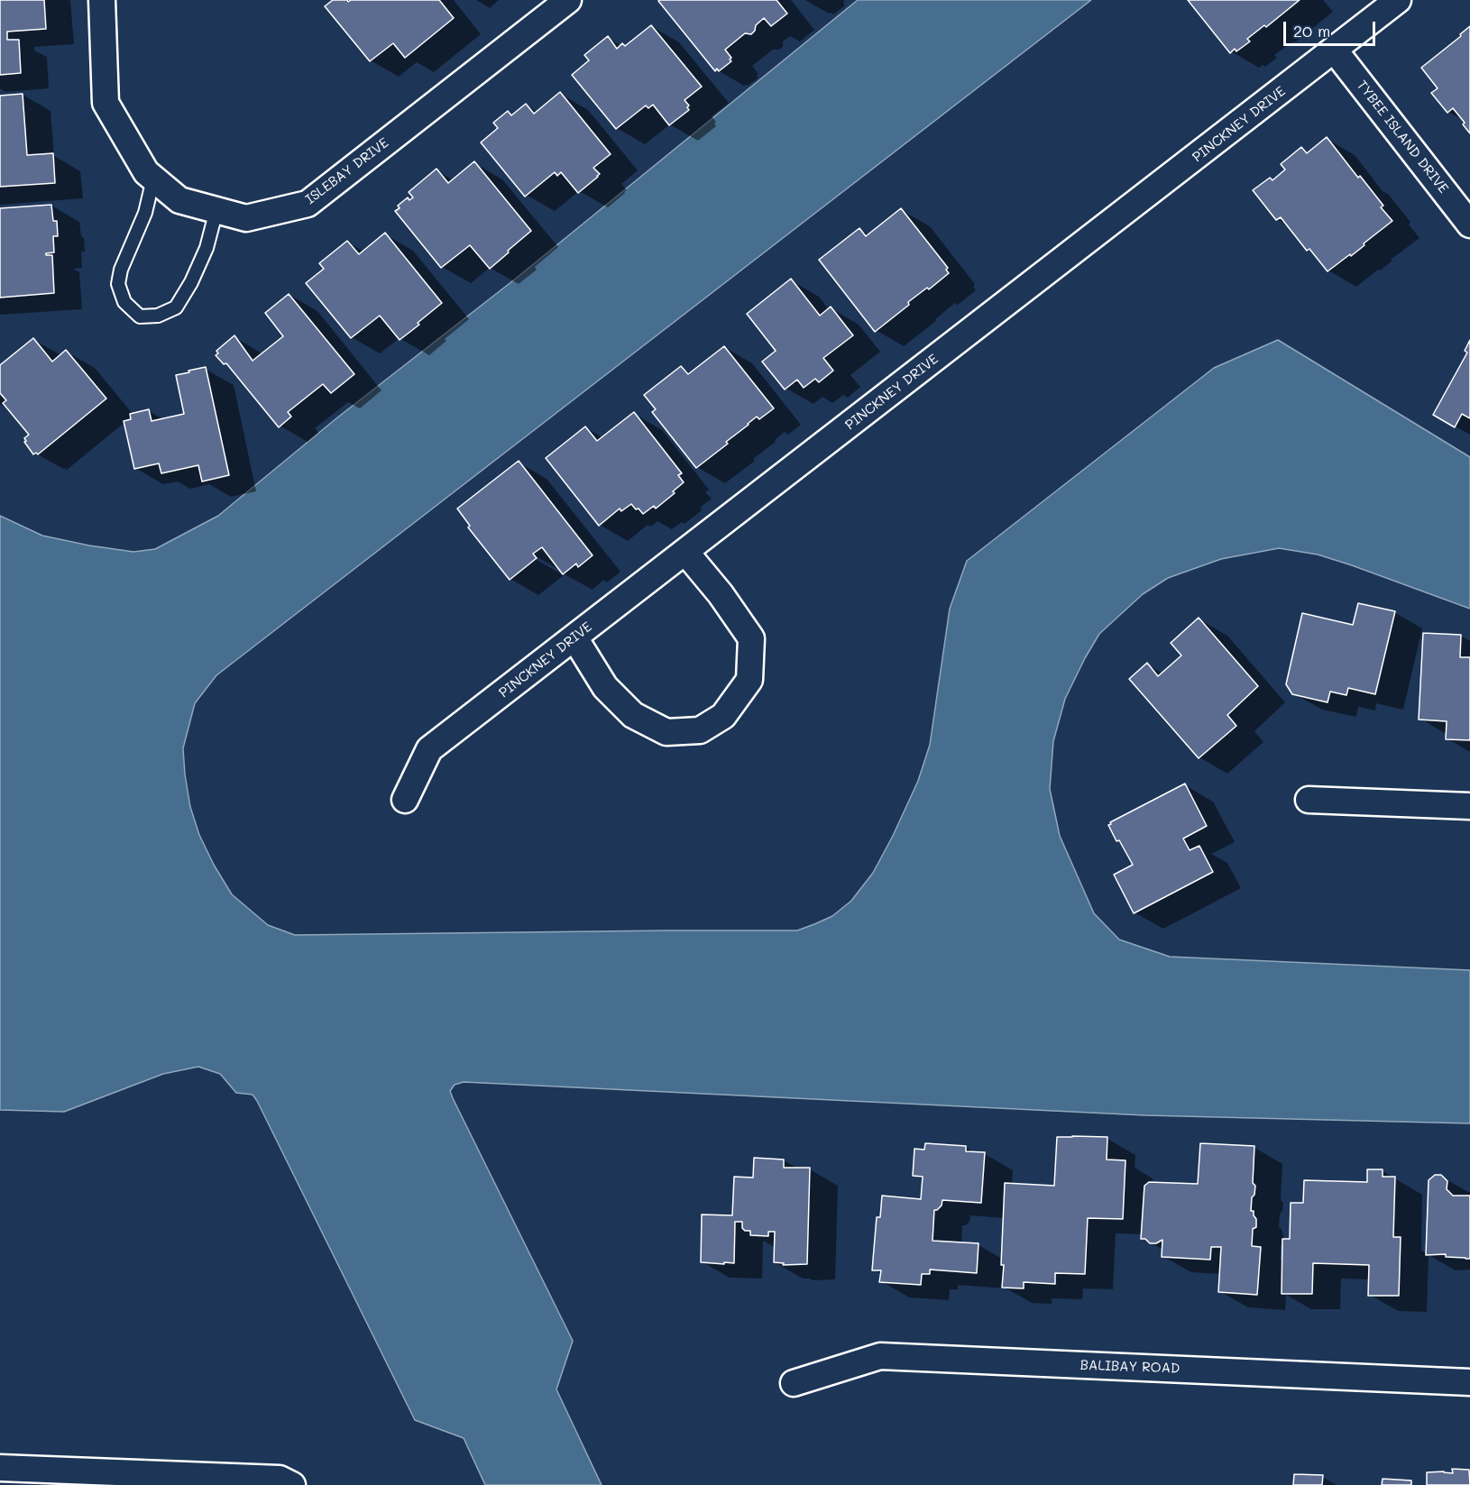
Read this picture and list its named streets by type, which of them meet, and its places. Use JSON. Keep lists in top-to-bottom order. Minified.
{"streets":{"street":["PINCKNEY DRIVE","TYBEE ISLAND DRIVE","ISLEBAY DRIVE","BALIBAY ROAD"]},"crossings":[["PINCKNEY DRIVE","TYBEE ISLAND DRIVE"]],"scale_bar":"20 m"}
